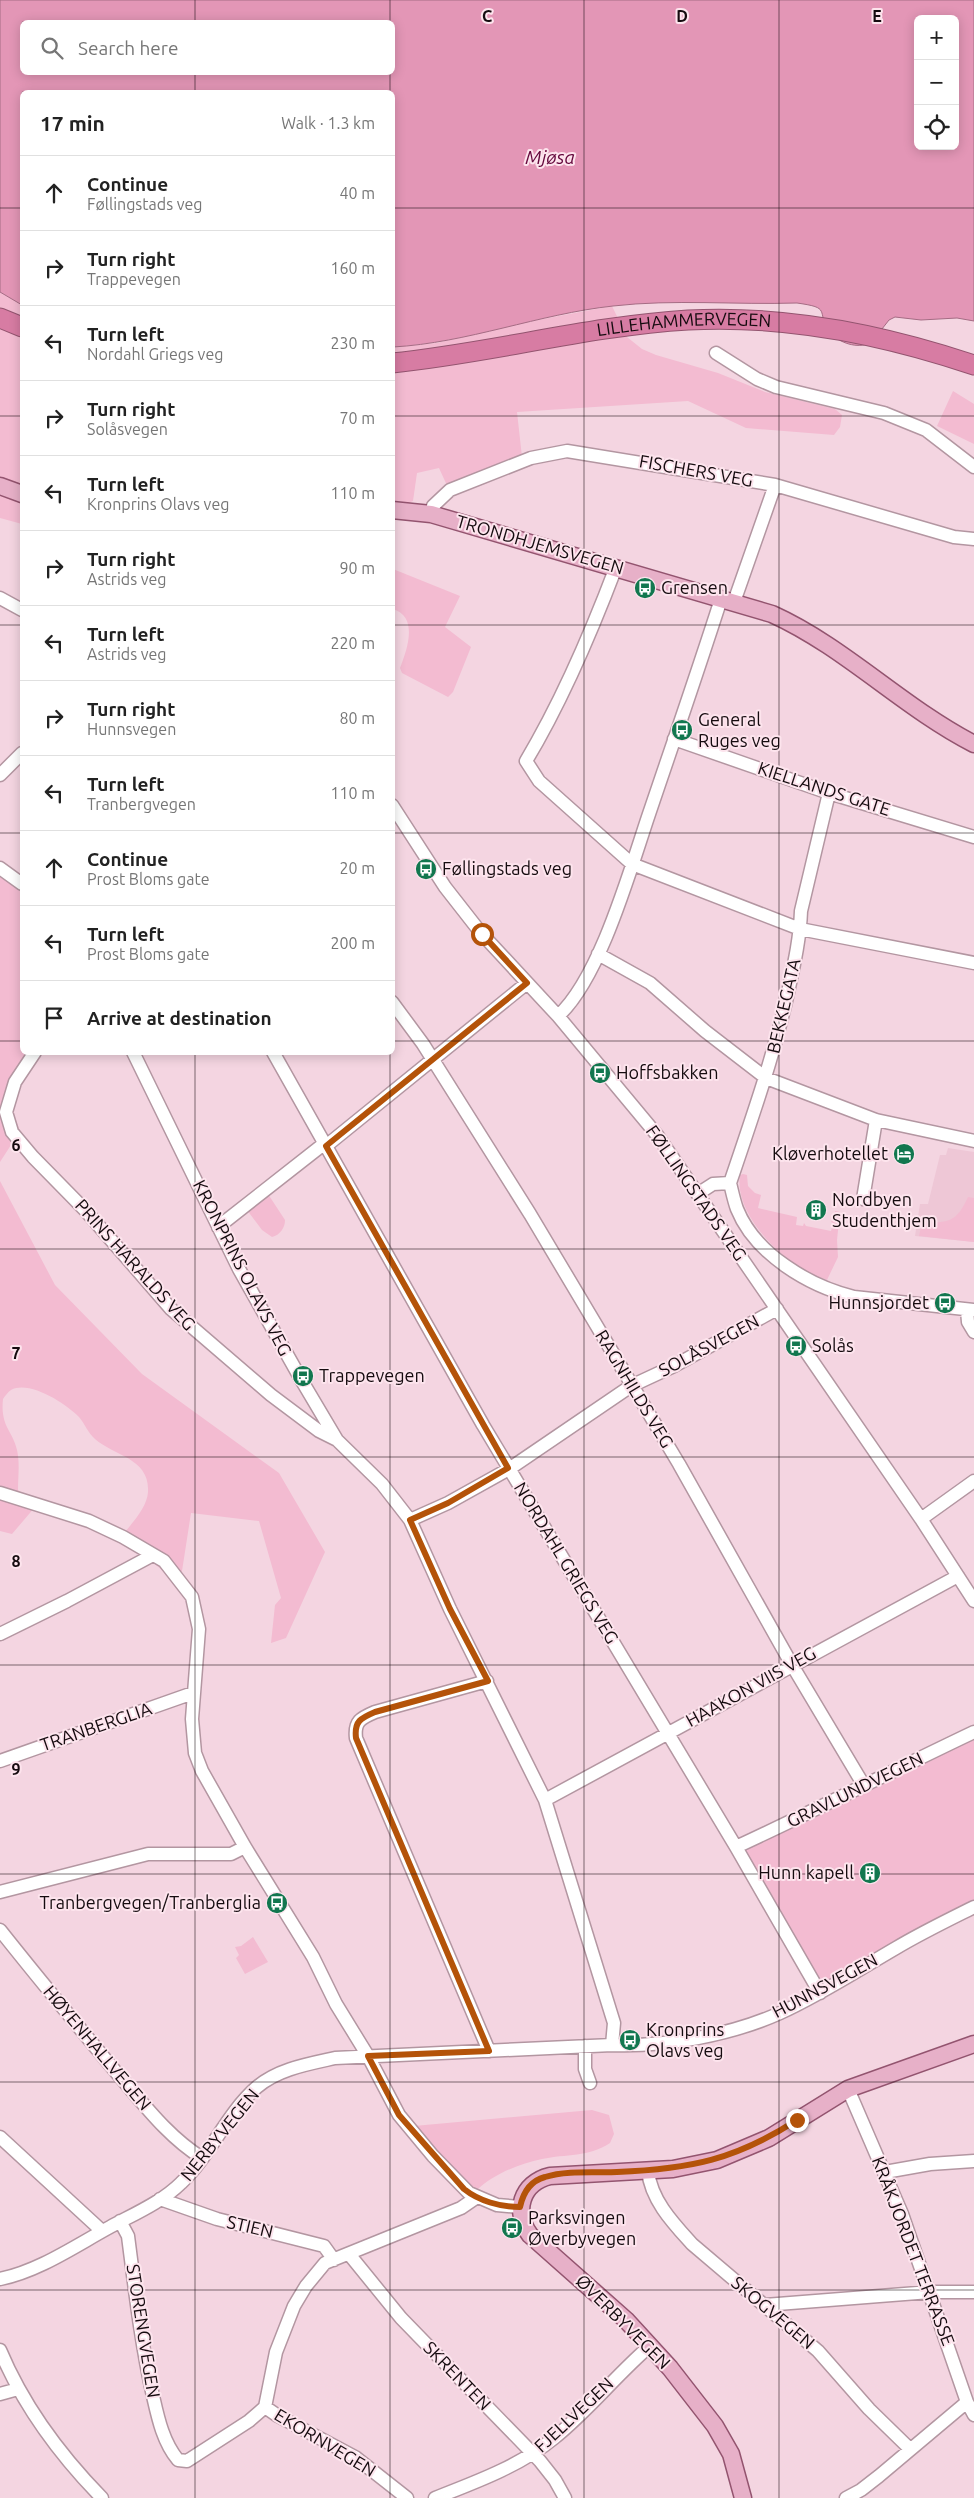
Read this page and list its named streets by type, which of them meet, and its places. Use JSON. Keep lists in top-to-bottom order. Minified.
{"streets":{"highway":["LILLEHAMMERVEGEN"],"main road":["TRONDHJEMSVEGEN","ØVERBYVEGEN"],"street":["FISCHERS VEG","KIELLANDS GATE","BEKKEGATA","FØLLINGSTADS VEG","PRINS HARALDS VEG","KRONPRINS OLAVS VEG","SOLÅSVEGEN","RAGNHILDS VEG","NORDAHL GRIEGS VEG","HAAKON VIIS VEG","TRANBERGLIA","GRAVLUNDVEGEN","HUNNSVEGEN","HØYENHALLVEGEN","NERBYVEGEN","STIEN","KRÅKJORDET TERRASSE","SKOGVEGEN","STORENGVEGEN","SKRENTEN","FJELLVEGEN","EKORNVEGEN"]},"crossings":[["FISCHERS VEG","TRONDHJEMSVEGEN"],["KIELLANDS GATE","BEKKEGATA"],["FØLLINGSTADS VEG","SOLÅSVEGEN"],["FØLLINGSTADS VEG","HAAKON VIIS VEG"],["PRINS HARALDS VEG","KRONPRINS OLAVS VEG"],["KRONPRINS OLAVS VEG","SOLÅSVEGEN"],["KRONPRINS OLAVS VEG","HAAKON VIIS VEG"],["KRONPRINS OLAVS VEG","HUNNSVEGEN"],["SOLÅSVEGEN","RAGNHILDS VEG"],["SOLÅSVEGEN","NORDAHL GRIEGS VEG"],["RAGNHILDS VEG","HAAKON VIIS VEG"],["RAGNHILDS VEG","GRAVLUNDVEGEN"],["NORDAHL GRIEGS VEG","HAAKON VIIS VEG"],["NORDAHL GRIEGS VEG","GRAVLUNDVEGEN"],["NORDAHL GRIEGS VEG","HUNNSVEGEN"],["HUNNSVEGEN","NERBYVEGEN"],["HØYENHALLVEGEN","NERBYVEGEN"],["NERBYVEGEN","STIEN"],["NERBYVEGEN","STORENGVEGEN"],["ØVERBYVEGEN","FJELLVEGEN"],["STORENGVEGEN","EKORNVEGEN"],["SKRENTEN","FJELLVEGEN"]],"water":["Mjøsa"],"places":{"bus stop":["Grensen","General Ruges veg","Føllingstads veg","Hoffsbakken","Hunnsjordet","Solås","Trappevegen","Tranbergvegen/Tranberglia","Kronprins Olavs veg","Parksvingen Øverbyvegen"],"hotel":["Kløverhotellet"],"building":["Nordbyen Studenthjem","Hunn kapell"]},"page":{"map_buttons":["+","−"],"search":"Search here","heading":["17 min","Walk · 1.3 km"],"list":[["Continue","Føllingstads veg","40 m"],["Turn right","Trappevegen","160 m"],["Turn left","Nordahl Griegs veg","230 m"],["Turn right","Solåsvegen","70 m"],["Turn left","Kronprins Olavs veg","110 m"],["Turn right","Astrids veg","90 m"],["Turn left","Astrids veg","220 m"],["Turn right","Hunnsvegen","80 m"],["Turn left","Tranbergvegen","110 m"],["Continue","Prost Bloms gate","20 m"],["Turn left","Prost Bloms gate","200 m"],"Arrive at destination"]},"grid":{"columns":["C","D","E"],"rows":["6","7","8","9"]}}
